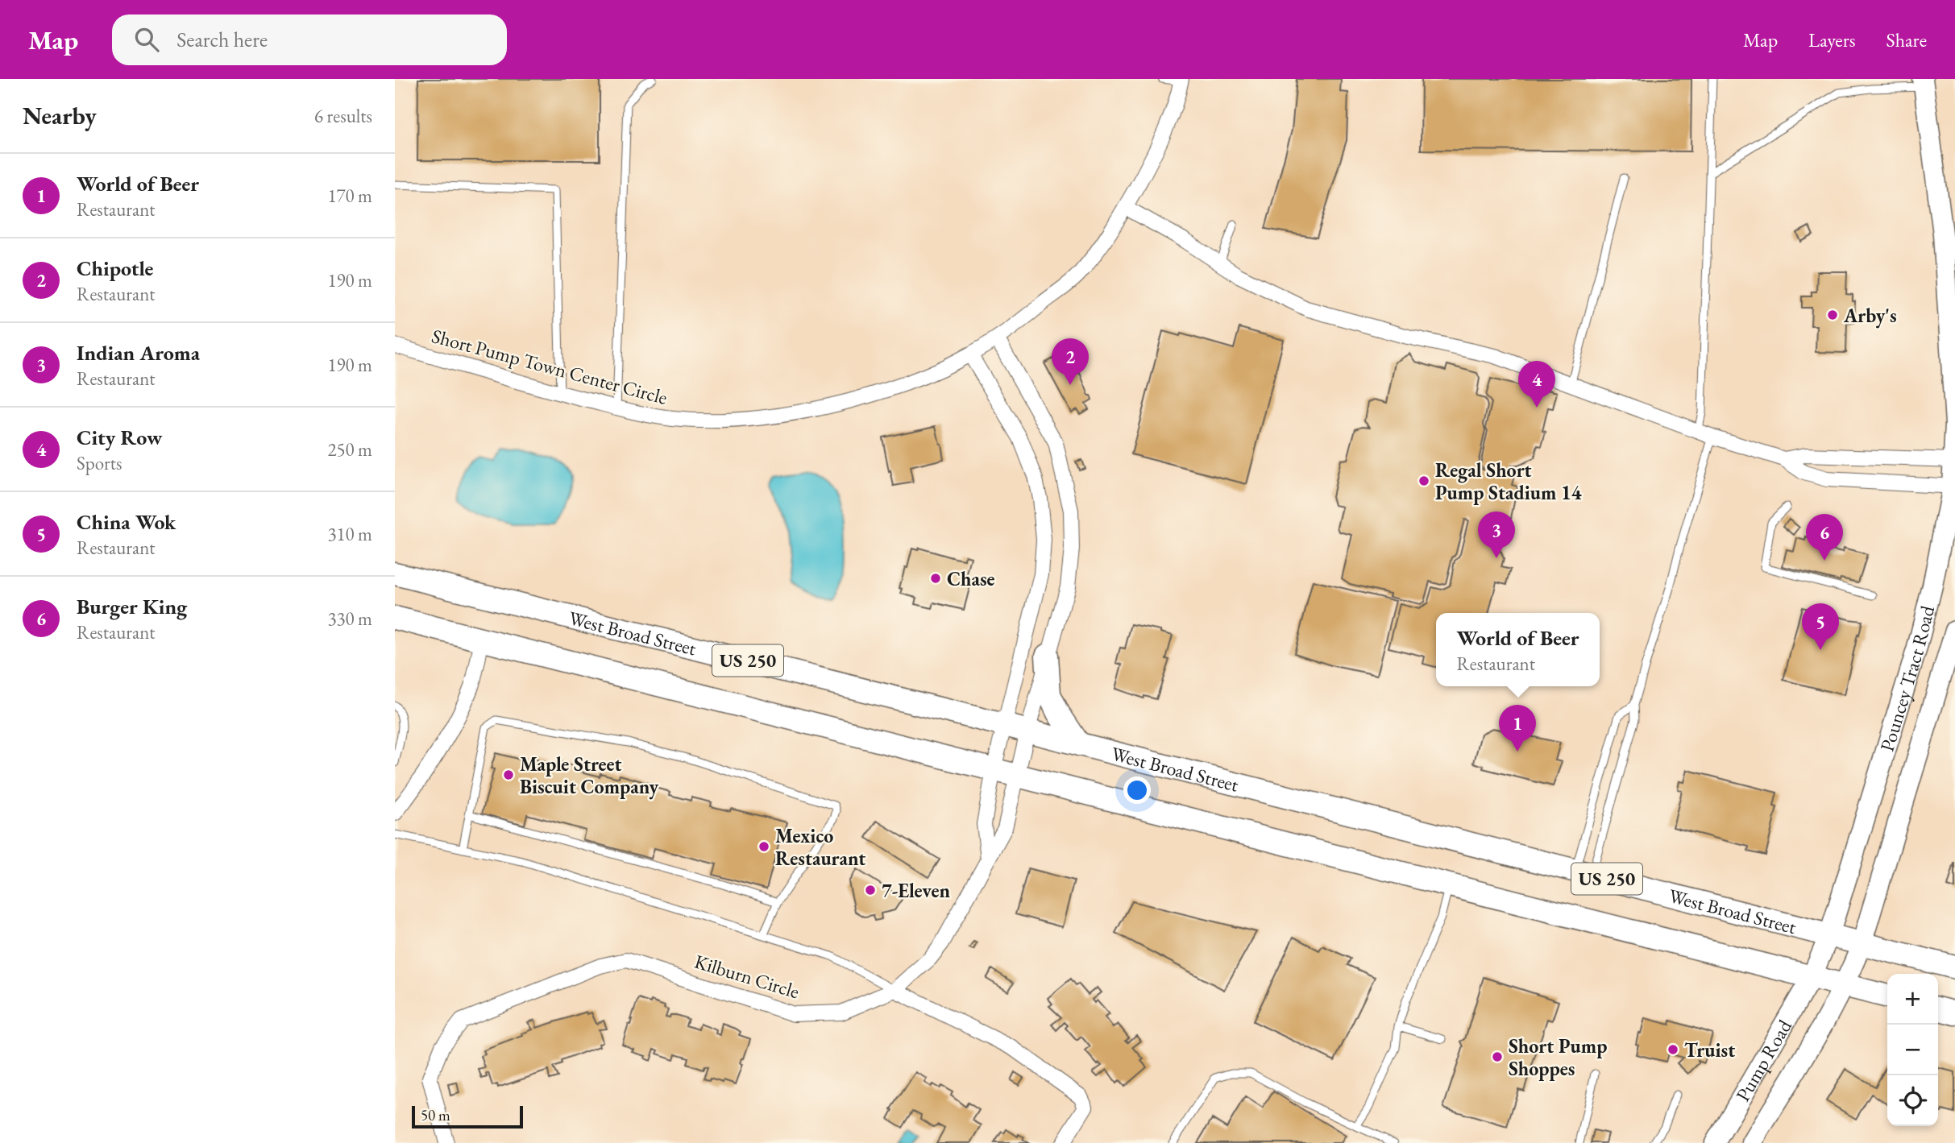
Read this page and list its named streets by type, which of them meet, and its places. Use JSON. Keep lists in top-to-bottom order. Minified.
{"streets":{"main road":["West Broad Street","US 250","Pouncey Tract Road","Pump Road"],"street":["Short Pump Town Center Circle","Kilburn Circle"]},"crossings":[["West Broad Street","Pouncey Tract Road"],["US 250","Pouncey Tract Road"],["US 250","Pump Road"],["Pouncey Tract Road","Pump Road"]],"places":["Arby's","Regal Short Pump Stadium 14","Chase","Maple Street Biscuit Company","Mexico Restaurant","7-Eleven","Truist","Short Pump Shoppes"],"scale_bar":"50 m","page":{"header":"Map","search":"Search here","nav":["Map","Layers","Share"],"heading":["Nearby","6 results"],"list":[{"mark":"1","name":"World of Beer","note":"Restaurant","value":"170 m"},{"mark":"2","name":"Chipotle","note":"Restaurant","value":"190 m"},{"mark":"3","name":"Indian Aroma","note":"Restaurant","value":"190 m"},{"mark":"4","name":"City Row","note":"Sports","value":"250 m"},{"mark":"5","name":"China Wok","note":"Restaurant","value":"310 m"},{"mark":"6","name":"Burger King","note":"Restaurant","value":"330 m"}],"pins":["2","4","3","6","5","1"],"popup":["World of Beer","Restaurant"],"map_buttons":["+","−"],"scale":"50 m"}}
